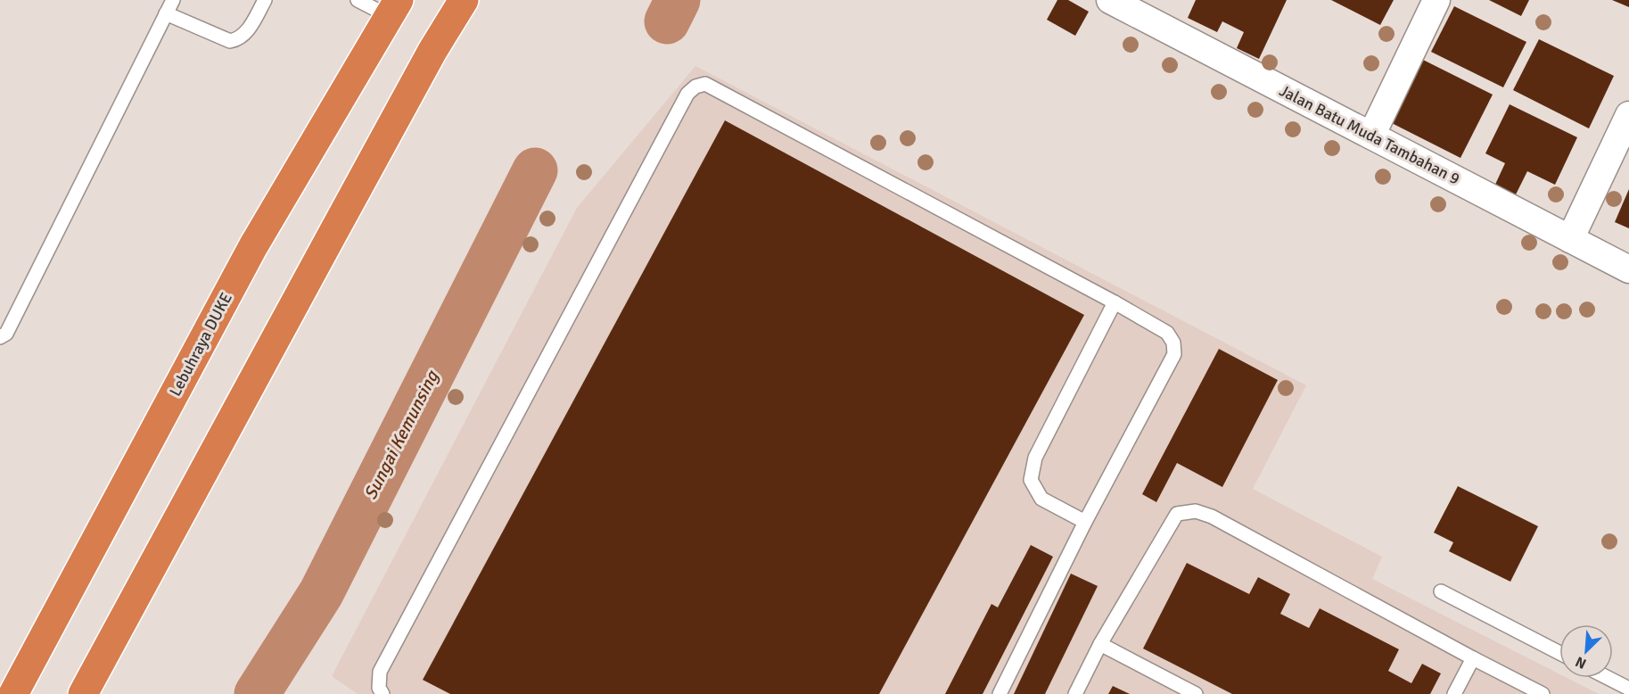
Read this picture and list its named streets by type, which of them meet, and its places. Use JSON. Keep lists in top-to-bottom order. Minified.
{"streets":{"highway":["Lebuhraya DUKE"],"street":["Jalan Batu Muda Tambahan 9"]},"water":["Sungai Kemunsing"],"north":"bottom left"}
